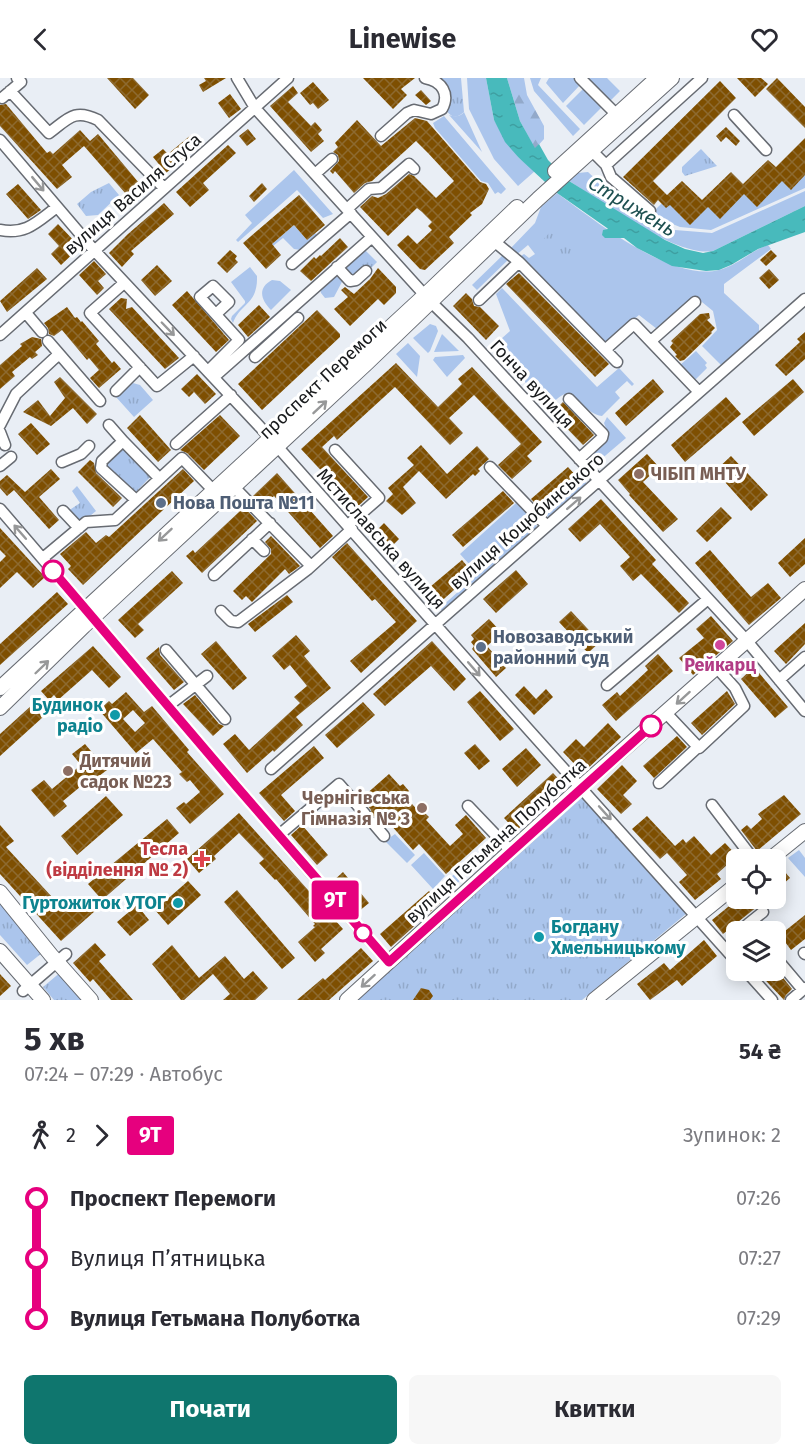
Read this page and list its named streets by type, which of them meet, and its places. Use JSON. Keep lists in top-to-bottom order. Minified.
{"streets":{"main road":["проспект Перемоги","вулиця Гетьмана Полуботка"],"street":["вулиця Василя Стуса","Гонча вулиця","вулиця Коцюбинського","Мстиславська вулиця"]},"crossings":[["вулиця Василя Стуса","Гонча вулиця"],["вулиця Василя Стуса","Мстиславська вулиця"],["проспект Перемоги","Гонча вулиця"],["проспект Перемоги","Мстиславська вулиця"],["Гонча вулиця","вулиця Коцюбинського"],["Гонча вулиця","вулиця Гетьмана Полуботка"],["вулиця Коцюбинського","Мстиславська вулиця"],["Мстиславська вулиця","вулиця Гетьмана Полуботка"]],"one_way":["Мстиславська вулиця"],"water":["Стрижень"],"places":{"other":["ЧІБІП МНТУ","Нова Пошта №11","Рейкарц","Новозаводський районний суд","Будинок радіо","Дитячий садок №23","Чернігівська Гімназія № 3","Гуртожиток УТОГ","Богдану Хмельницькому"],"health":["Тесла (відділення № 2)"]},"lines":["bus line 9Т"],"page":{"header":"Linewise","on_map":"9Т","heading":["5 хв","07:24 – 07:29 · Автобус","54 ₴"],"legs":["2","9Т","Зупинок: 2"],"list":[{"name":"Проспект Перемоги","value":"07:26"},{"name":"Вулиця П’ятницька","value":"07:27"},{"name":"Вулиця Гетьмана Полуботка","value":"07:29"}],"buttons":["Почати","Квитки"]}}
